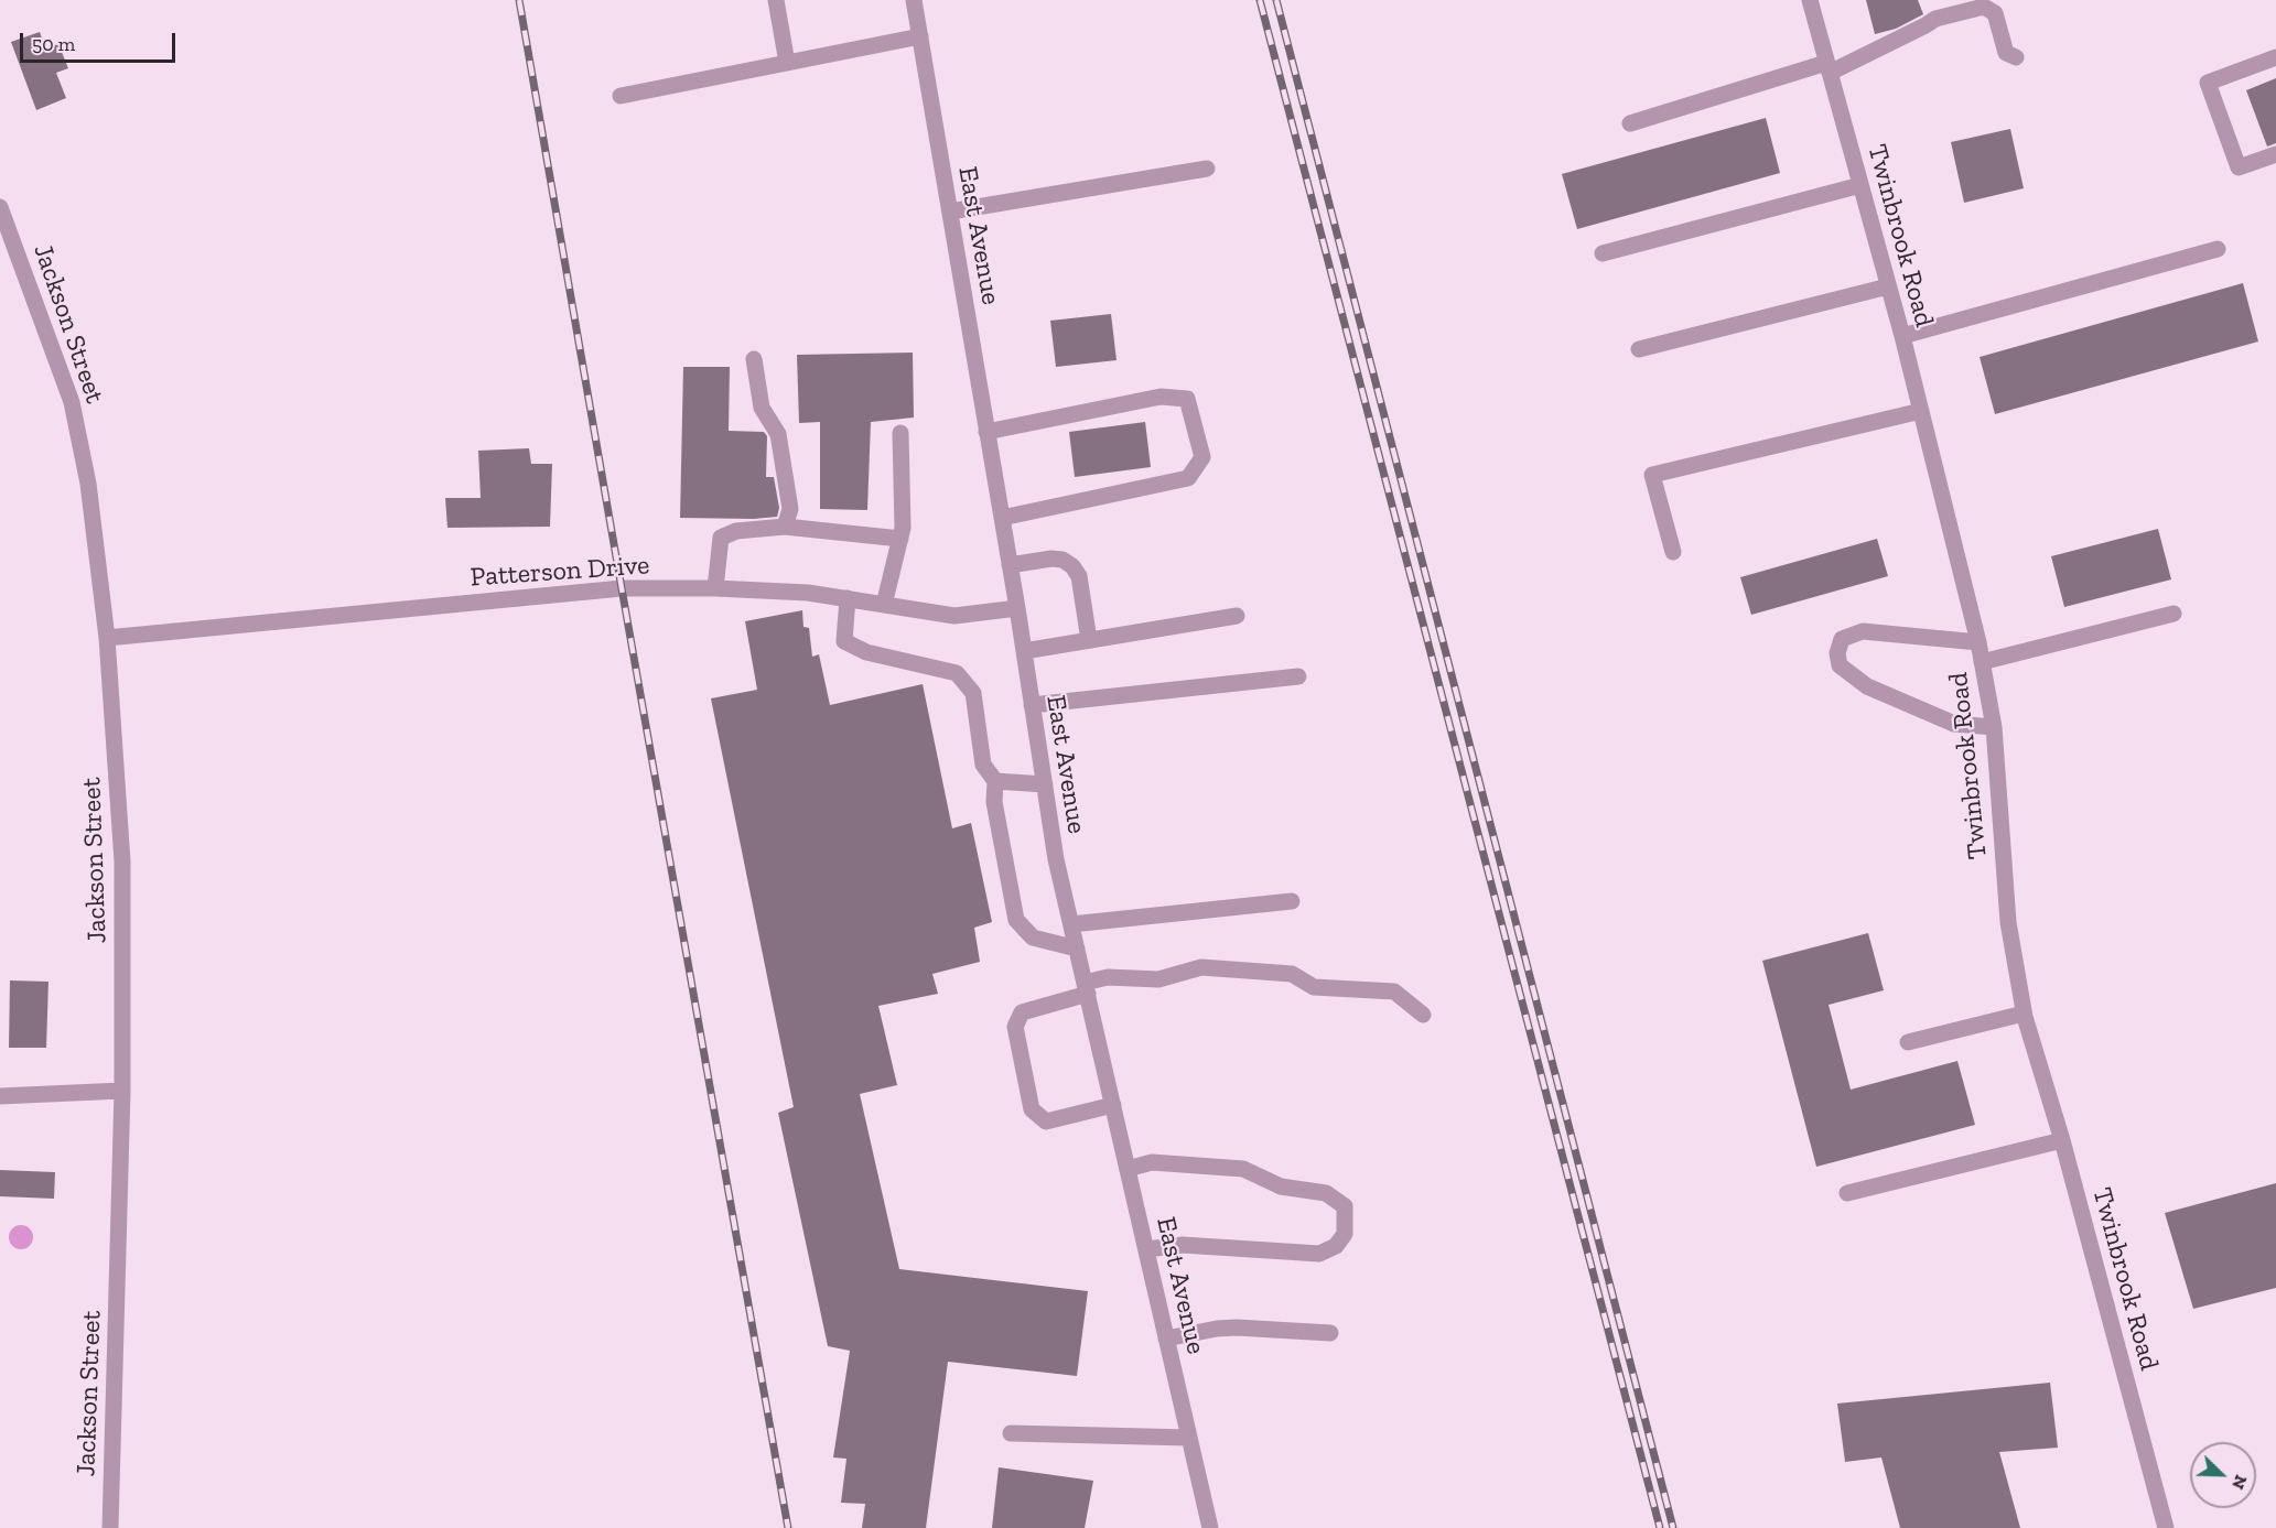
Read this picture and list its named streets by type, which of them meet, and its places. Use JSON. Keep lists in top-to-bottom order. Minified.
{"streets":{"street":["East Avenue","Twinbrook Road","Jackson Street","Patterson Drive"]},"crossings":[["East Avenue","Patterson Drive"],["Jackson Street","Patterson Drive"]],"scale_bar":"50 m","north":"bottom right"}
